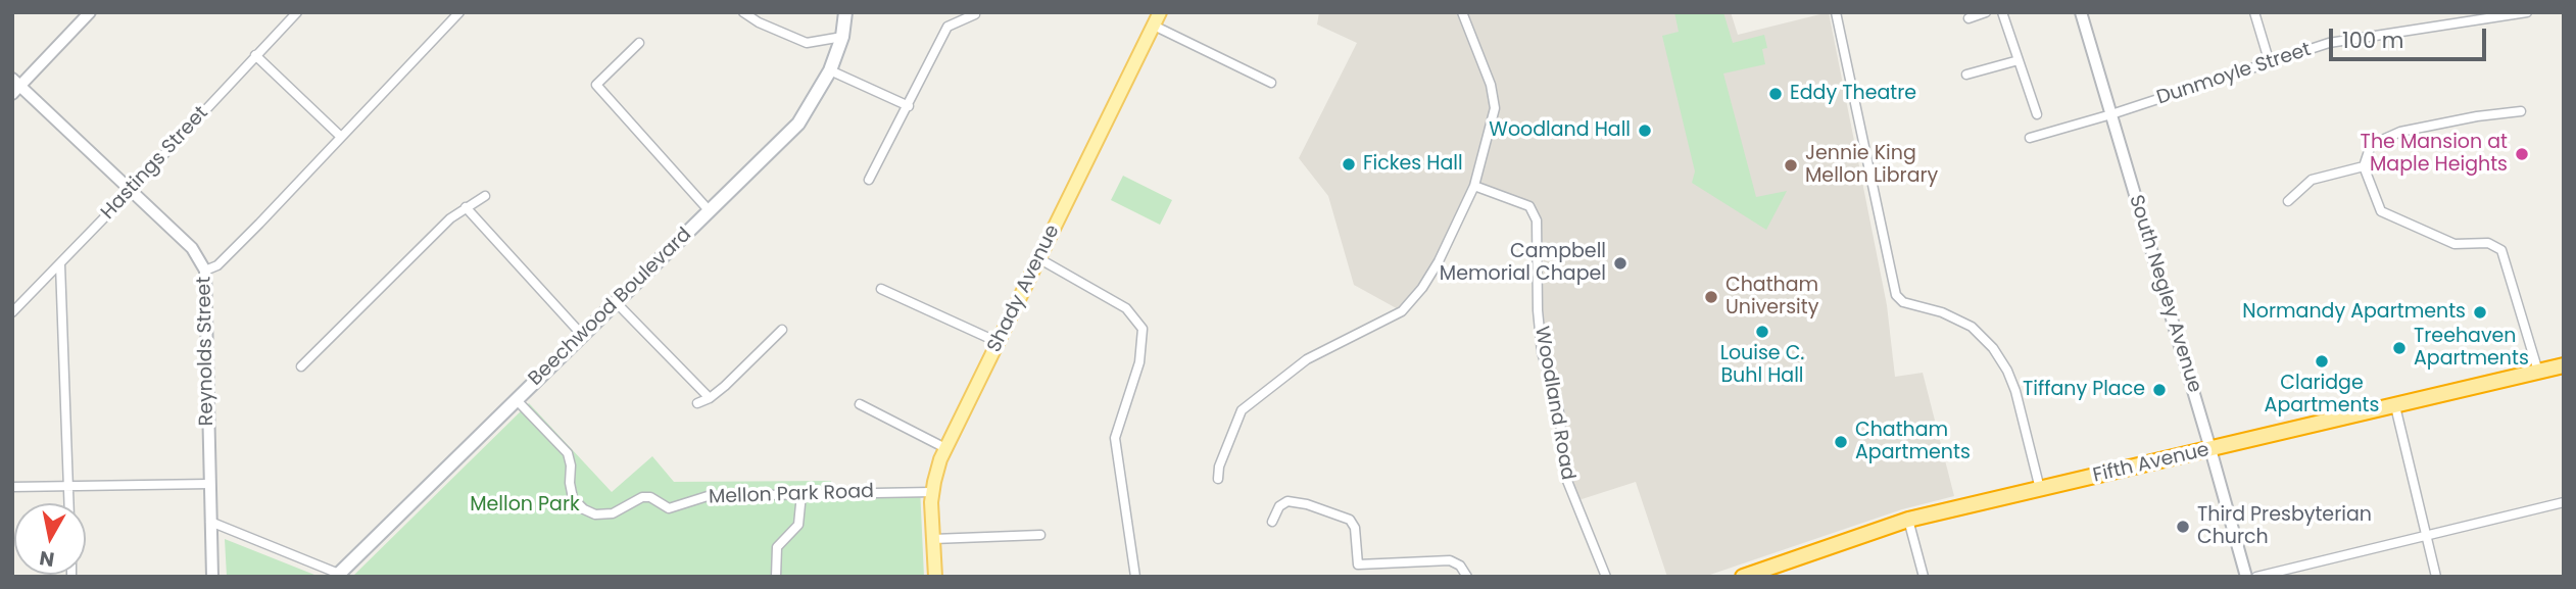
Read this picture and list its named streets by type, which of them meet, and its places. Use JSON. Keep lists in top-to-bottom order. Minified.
{"streets":{"highway":["Fifth Avenue"],"main road":["Shady Avenue","Beechwood Boulevard"],"street":["Dunmoyle Street","Hastings Street","South Negley Avenue","Reynolds Street","Woodland Road","Mellon Park Road"]},"crossings":[["Dunmoyle Street","South Negley Avenue"],["Hastings Street","Reynolds Street"],["Shady Avenue","Mellon Park Road"],["South Negley Avenue","Fifth Avenue"],["Beechwood Boulevard","Mellon Park Road"]],"parks":["Mellon Park"],"places":["Eddy Theatre","Woodland Hall","The Mansion at Maple Heights","Fickes Hall","Jennie King Mellon Library","Campbell Memorial Chapel","Chatham University","Normandy Apartments","Louise C. Buhl Hall","Treehaven Apartments","Claridge Apartments","Tiffany Place","Chatham Apartments","Third Presbyterian Church"],"scale_bar":"100 m","north":"bottom"}
